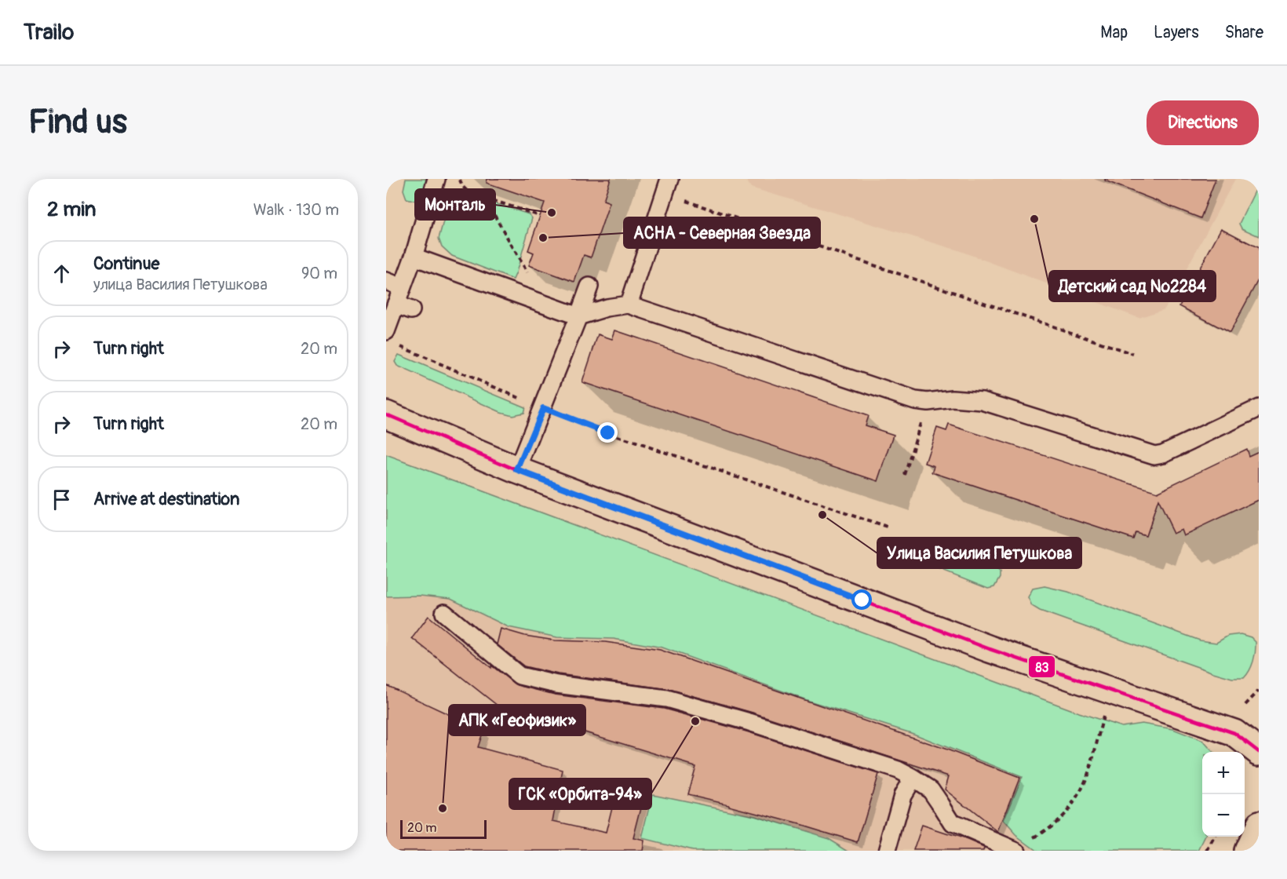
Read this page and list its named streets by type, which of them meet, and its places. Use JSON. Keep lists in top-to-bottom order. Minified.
{"places":["Монталь","Детский сад №2284","АСНА - Северная Звезда","Улица Василия Петушкова","ГСК «Орбита-94»","АПК «Геофизик»"],"lines":["transit line 83"],"scale_bar":"20 m","page":{"header":"Trailo","nav":["Map","Layers","Share"],"buttons":"Directions","title":"Find us","heading":["2 min","Walk · 130 m"],"list":[["Continue","улица Василия Петушкова","90 m"],["Turn right","20 m"],["Turn right","20 m"],"Arrive at destination"],"map_buttons":["+","−"],"scale":"20 m"}}
